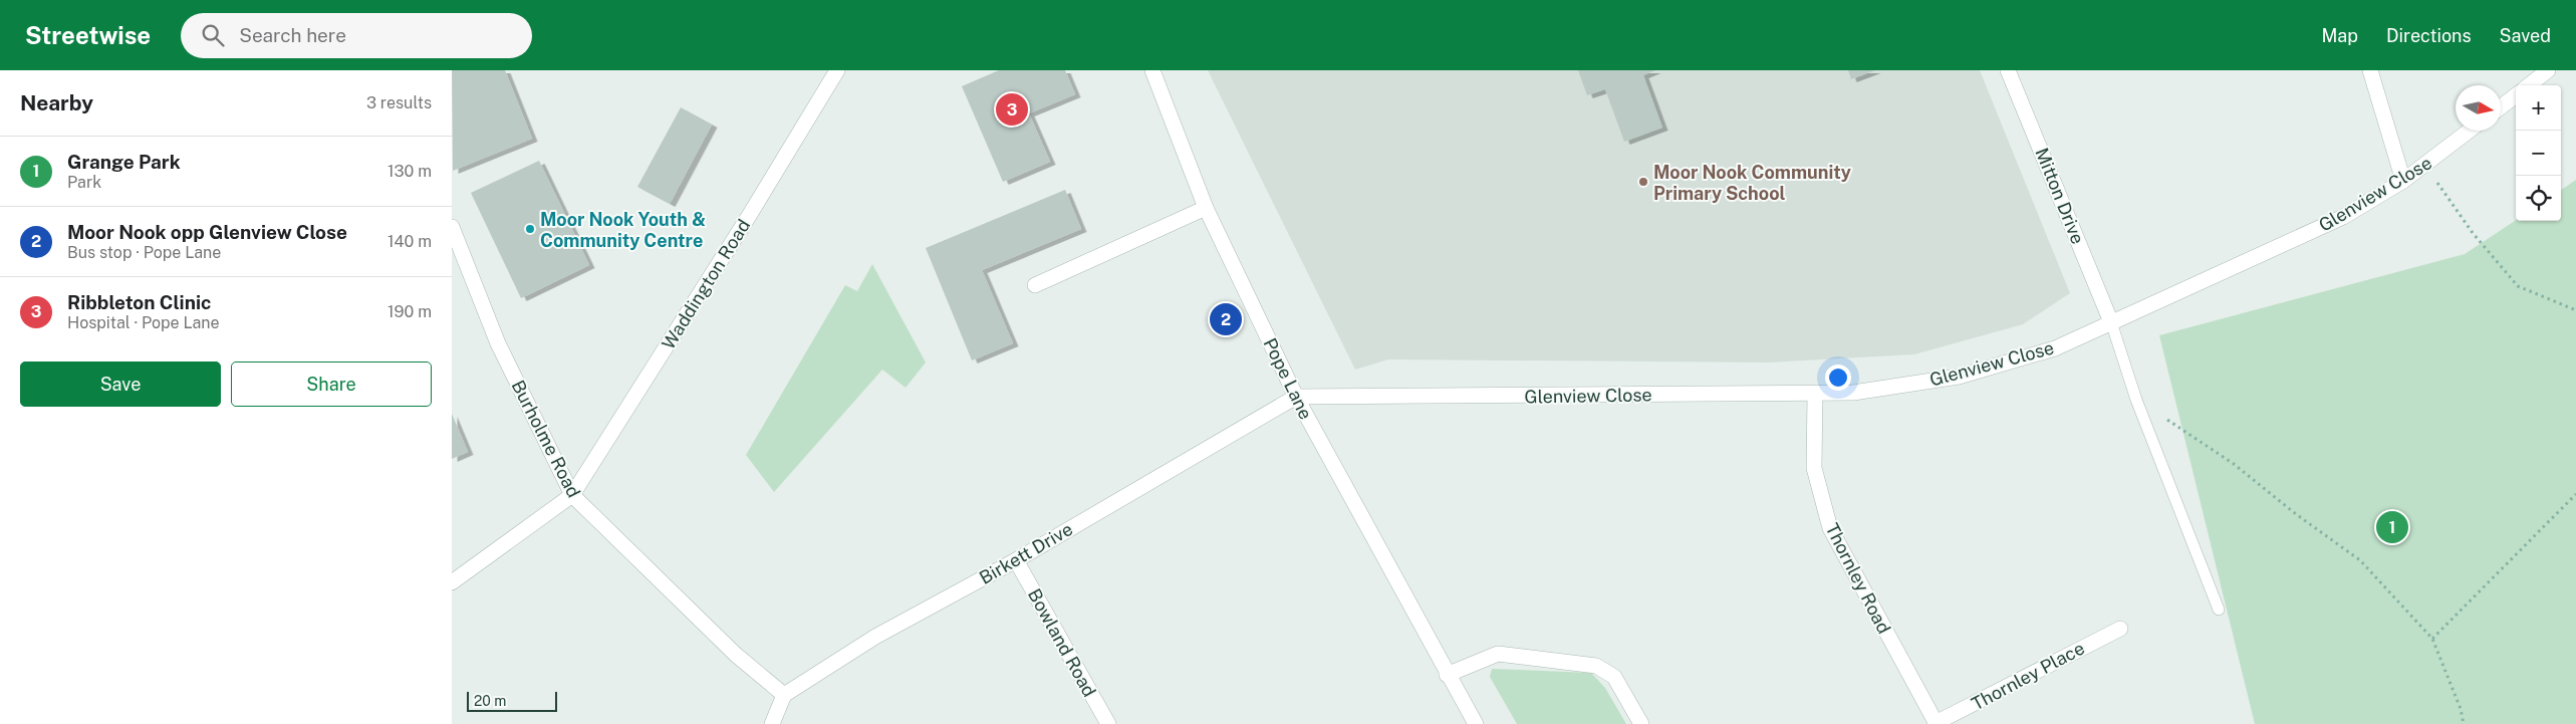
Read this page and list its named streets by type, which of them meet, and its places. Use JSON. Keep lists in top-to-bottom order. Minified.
{"streets":{"street":["Glenview Close","Mitton Drive","Waddington Road","Pope Lane","Burholme Road","Birkett Drive","Thornley Road","Bowland Road","Thornley Place"]},"crossings":[["Glenview Close","Mitton Drive"],["Glenview Close","Pope Lane"],["Glenview Close","Birkett Drive"],["Glenview Close","Thornley Road"],["Waddington Road","Burholme Road"],["Pope Lane","Birkett Drive"],["Burholme Road","Birkett Drive"],["Birkett Drive","Bowland Road"],["Thornley Road","Thornley Place"]],"places":["Moor Nook Community Primary School","Moor Nook Youth & Community Centre"],"scale_bar":"20 m","north":"right","page":{"header":"Streetwise","search":"Search here","nav":["Map","Directions","Saved"],"heading":["Nearby","3 results"],"map_buttons":["+","−"],"pins":["3","2","1"],"list":[{"mark":"1","name":"Grange Park","note":"Park","value":"130 m"},{"mark":"2","name":"Moor Nook opp Glenview Close","note":"Bus stop · Pope Lane","value":"140 m"},{"mark":"3","name":"Ribbleton Clinic","note":"Hospital · Pope Lane","value":"190 m"}],"buttons":["Save","Share"],"scale":"20 m"}}
